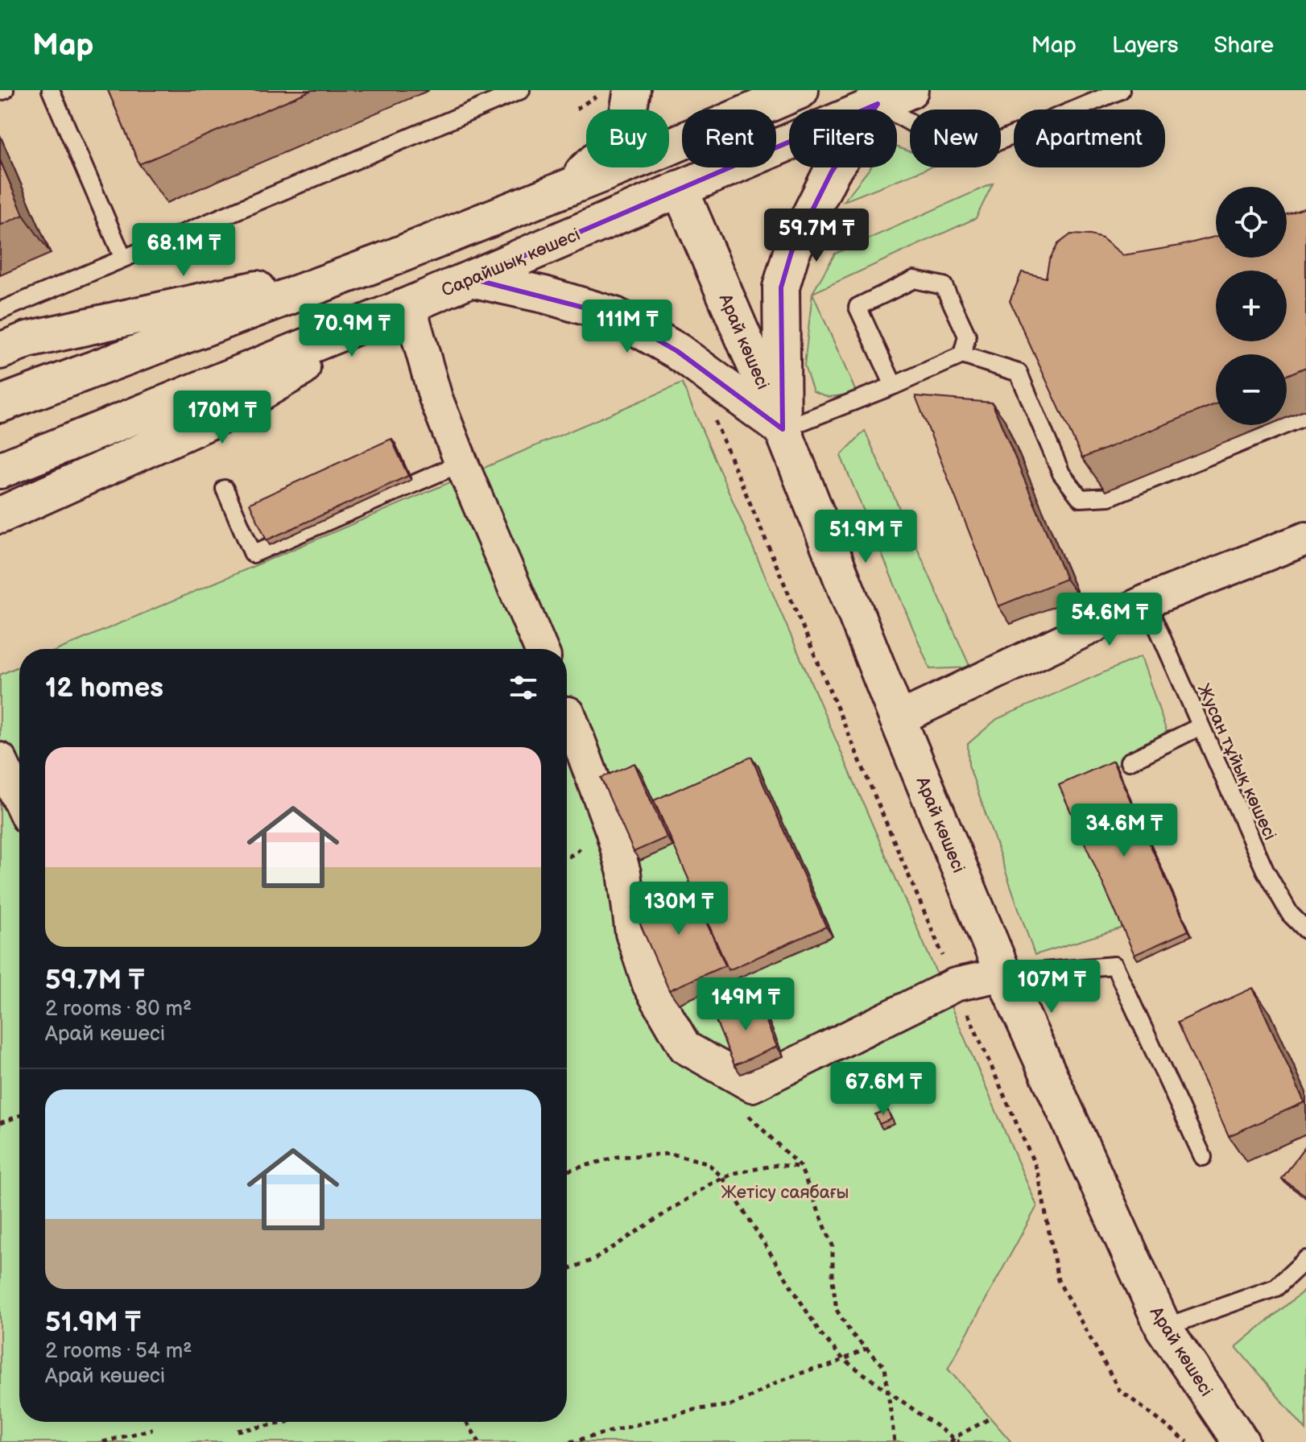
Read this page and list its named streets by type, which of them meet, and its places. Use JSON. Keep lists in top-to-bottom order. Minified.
{"streets":{"main road":["Сарайшық көшесі","Арай көшесі"],"lane":["Жусан тұйық көшесі"]},"crossings":[["Сарайшық көшесі","Арай көшесі"]],"parks":["Жетісу саябағы"],"page":{"header":"Map","nav":["Map","Layers","Share"],"chip":["Buy","Rent","Filters","New","Apartment"],"map_buttons":["+","−"],"price":["59.7M ₸","68.1M ₸","111M ₸","70.9M ₸","170M ₸","51.9M ₸","54.6M ₸","34.6M ₸","130M ₸","107M ₸","149M ₸","67.6M ₸"],"heading":"12 homes","list":[{"name":"59.7M ₸","note":"2 rooms · 80 m² · Арай көшесі"},{"name":"51.9M ₸","note":"2 rooms · 54 m² · Арай көшесі"}]}}
